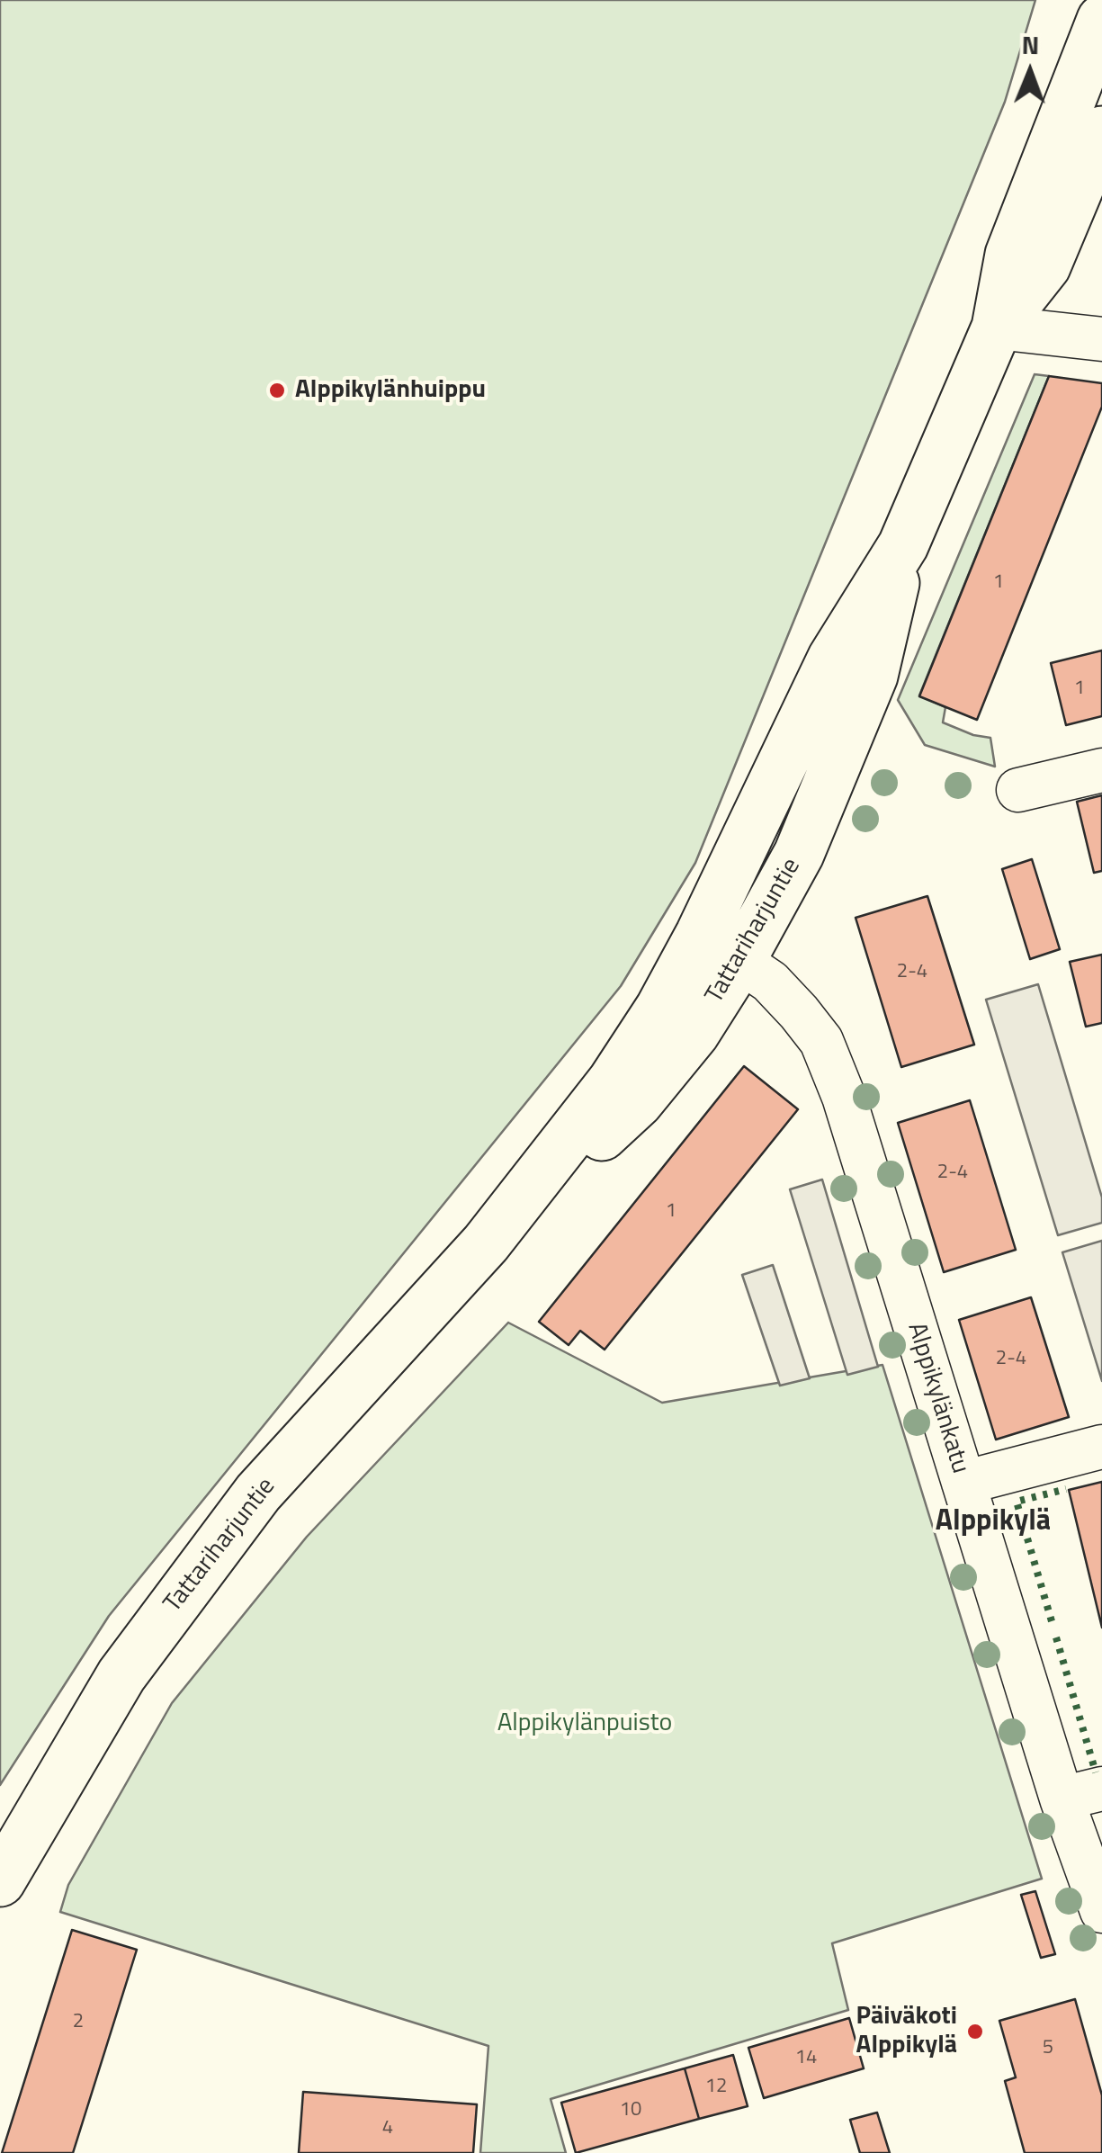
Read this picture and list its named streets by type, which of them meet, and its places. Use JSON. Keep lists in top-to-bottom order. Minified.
{"streets":{"main road":["Tattariharjuntie"],"street":["Alppikylänkatu"]},"crossings":[["Tattariharjuntie","Alppikylänkatu"]],"districts":["Alppikylä"],"parks":["Alppikylänpuisto"],"places":["Alppikylänhuippu","Päiväkoti Alppikylä"],"house_numbers":["1","1","2-4","2-4","1","2-4","2","5","14","12","10","4"],"north":"top"}
